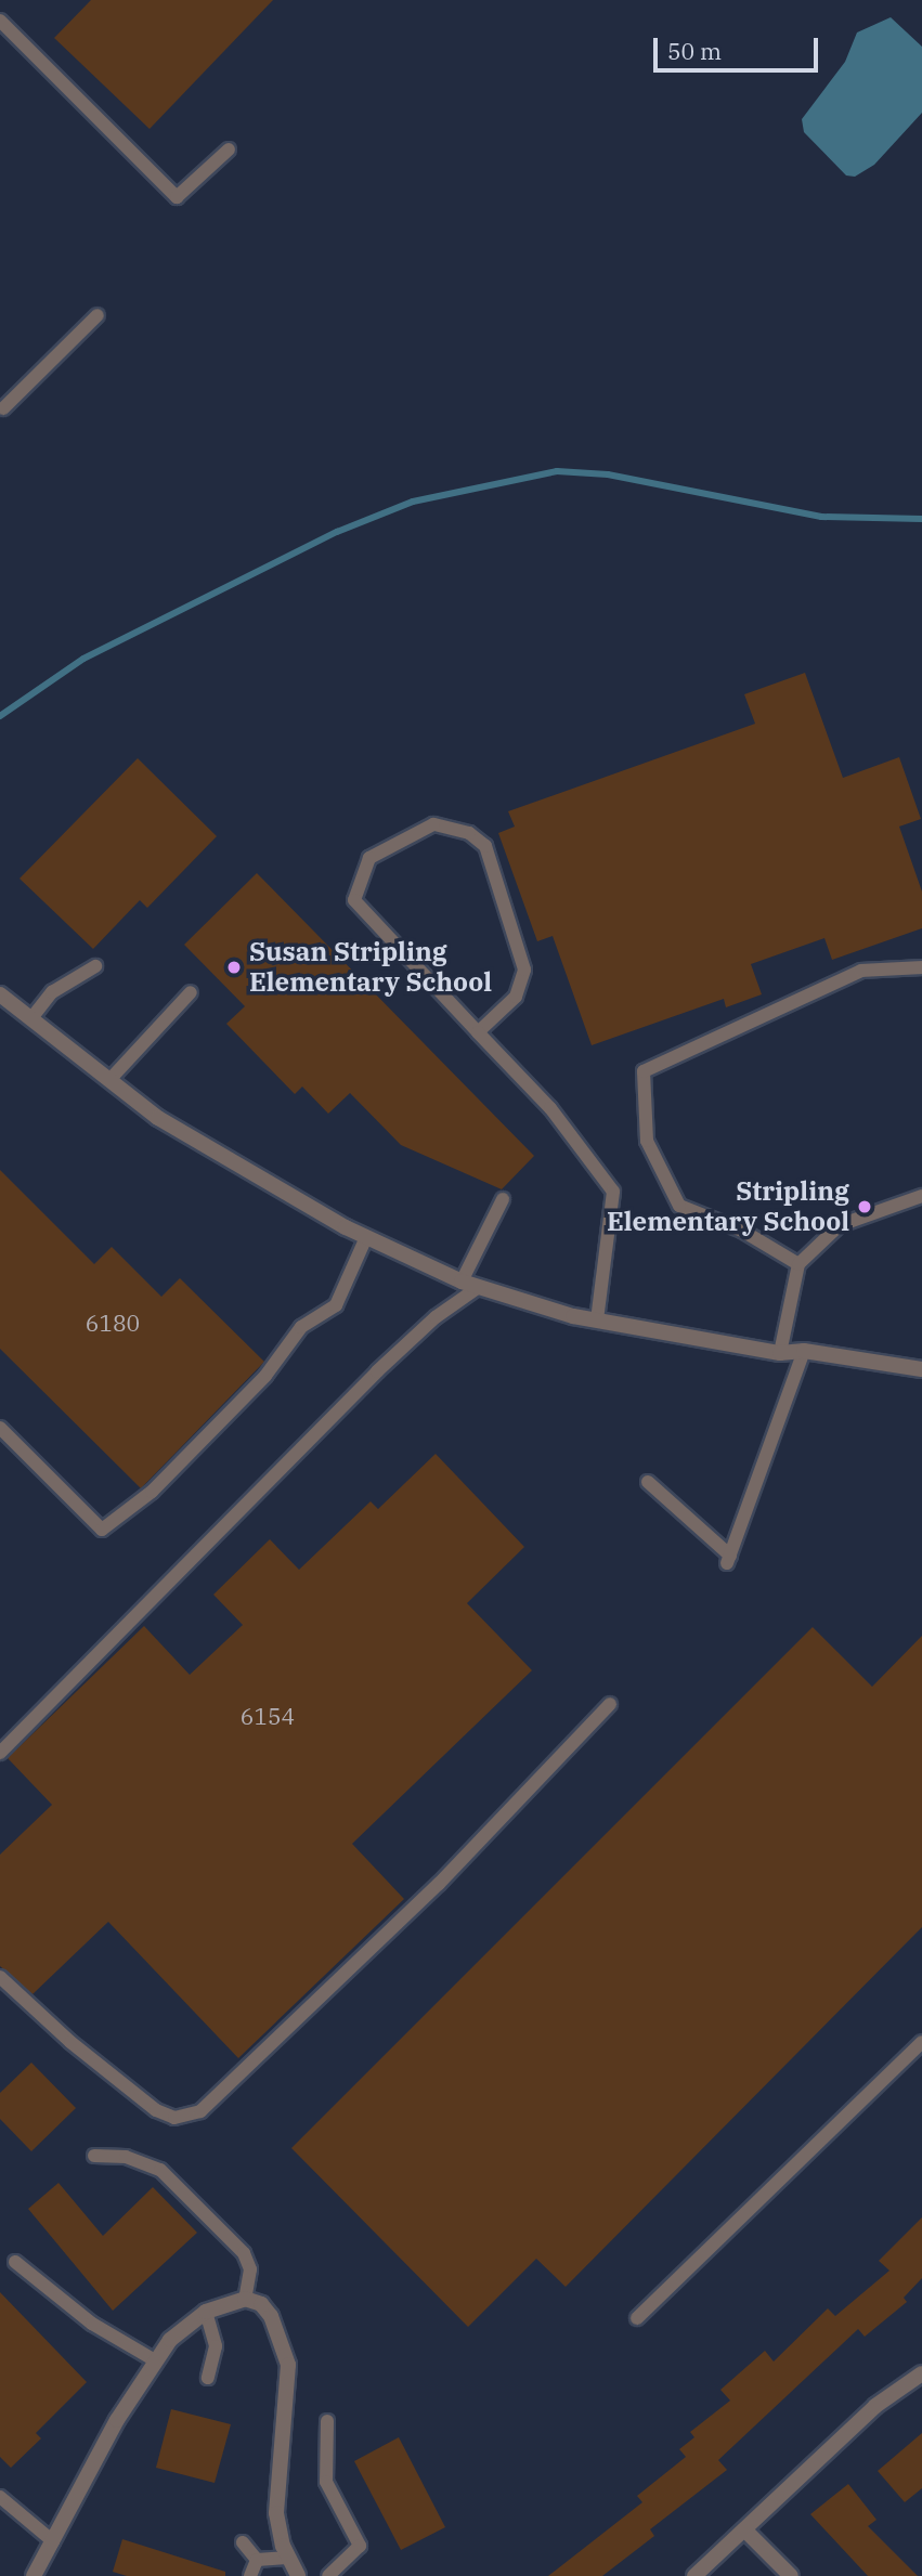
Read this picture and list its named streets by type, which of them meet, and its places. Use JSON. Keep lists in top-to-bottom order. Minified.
{"places":["Susan Stripling Elementary School","Stripling Elementary School"],"house_numbers":["6180","6154"],"scale_bar":"50 m"}
